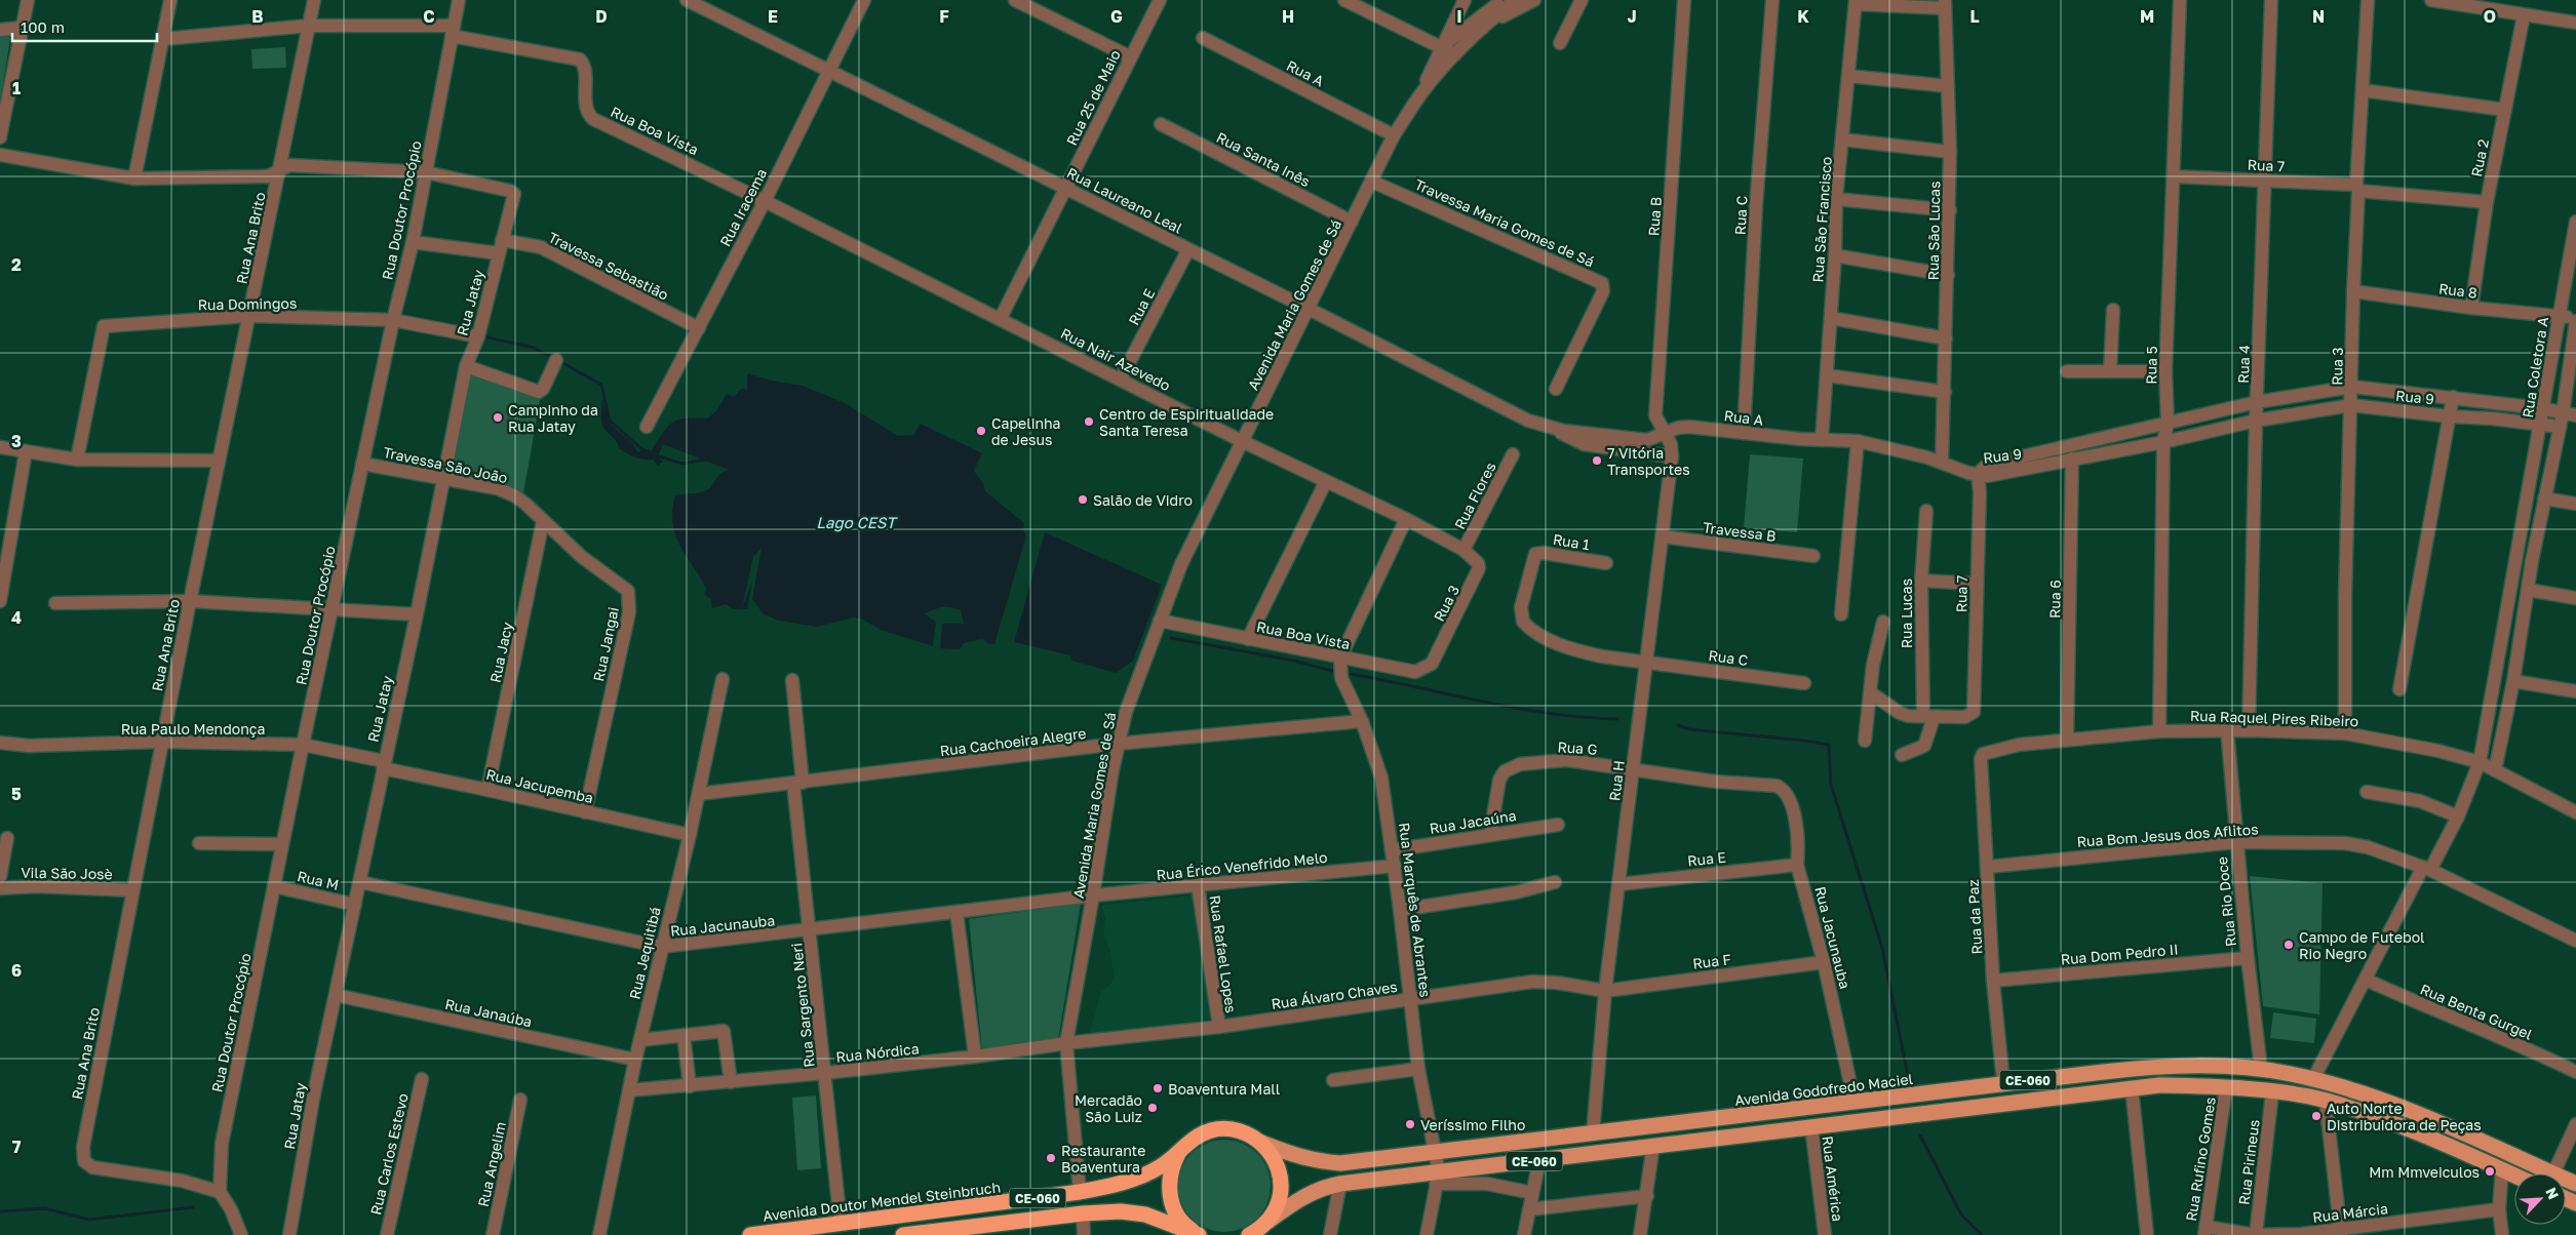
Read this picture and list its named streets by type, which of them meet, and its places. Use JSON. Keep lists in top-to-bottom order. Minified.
{"streets":{"highway":["CE-060","Avenida Godofredo Maciel","Avenida Doutor Mendel Steinbruch"],"street":["Rua A","Rua 25 de Maio","Rua Boa Vista","Rua 2","Rua Santa Inês","Rua 7","Rua Laureano Leal","Rua Iracema","Rua Doutor Procópio","Rua C","Rua B","Rua São Francisco","Travessa Maria Gomes de Sá","Rua São Lucas","Rua Ana Brito","Travessa Sebastião","Rua 8","Rua Jatay","Rua Domingos","Avenida Maria Gomes de Sá","Rua E","Rua Nair Azevedo","Rua 4","Rua 5","Rua 3","Rua Coletora A","Rua 9","Travessa São João","Rua Flores","Travessa B","Rua 1","Rua 6","Rua Lucas","Rua Jangai","Rua Jacy","Rua Raquel Pires Ribeiro","Rua Paulo Mendonça","Rua Cachoeira Alegre","Rua G","Rua H","Rua Jacupemba","Rua Jacaúna","Rua Bom Jesus dos Aflitos","Rua Érico Venefrido Melo","Vila São Josè","Rua M","Rua Rio Doce","Rua Marquês de Abrantes","Rua da Paz","Rua Jacunauba","Rua Jequitibá","Rua Rafael Lopes","Rua Dom Pedro II","Rua F","Rua Álvaro Chaves","Rua Sargento Neri","Rua Benta Gurgel","Rua Janaúba","Rua Nórdica","Rua Carlos Estevo","Rua Rufino Gomes","Rua Pirineus","Rua Angelim","Rua América","Rua Márcia"]},"crossings":[["Rua A","Rua 7"],["Rua A","Rua Laureano Leal"],["Rua A","Rua C"],["Rua A","Rua B"],["Rua A","Rua São Francisco"],["Rua A","Rua São Lucas"],["Rua A","Avenida Maria Gomes de Sá"],["Rua A","Rua 9"],["Rua A","Rua H"],["Rua 25 de Maio","Rua Laureano Leal"],["Rua 25 de Maio","Rua Nair Azevedo"],["Rua Boa Vista","Rua Iracema"],["Rua Boa Vista","Rua Doutor Procópio"],["Rua Boa Vista","Avenida Maria Gomes de Sá"],["Rua Boa Vista","Rua Nair Azevedo"],["Rua Boa Vista","Rua 3"],["Rua Boa Vista","Rua Marquês de Abrantes"],["Rua 2","Rua 7"],["Rua 2","Rua 8"],["Rua Santa Inês","Avenida Maria Gomes de Sá"],["Rua 7","Rua 4"],["Rua 7","Rua 5"],["Rua 7","Rua 3"],["Rua 7","Rua 9"],["Rua 7","Rua Lucas"],["Rua Laureano Leal","Rua Iracema"],["Rua Laureano Leal","Rua B"],["Rua Laureano Leal","Avenida Maria Gomes de Sá"],["Rua Laureano Leal","Rua E"],["Rua Laureano Leal","Rua H"],["Rua Iracema","Travessa Sebastião"],["Rua Iracema","Rua Nair Azevedo"],["Rua Doutor Procópio","Rua Ana Brito"],["Rua Doutor Procópio","Travessa Sebastião"],["Rua Doutor Procópio","Rua Jatay"],["Rua Doutor Procópio","Rua Domingos"],["Rua Doutor Procópio","Travessa São João"],["Rua Doutor Procópio","Rua Paulo Mendonça"],["Rua Doutor Procópio","Rua M"],["Rua C","Rua 1"],["Rua C","Rua H"],["Rua B","Rua H"],["Travessa Maria Gomes de Sá","Avenida Maria Gomes de Sá"],["Rua Ana Brito","Rua Domingos"],["Rua Ana Brito","Rua Paulo Mendonça"],["Rua Ana Brito","Vila São Josè"],["Travessa Sebastião","Rua Jatay"],["Rua 8","Rua 3"],["Rua 8","Rua Coletora A"],["Rua Jatay","Rua Domingos"],["Rua Jatay","Travessa São João"],["Rua Jatay","Rua Paulo Mendonça"],["Rua Jatay","Rua Jacupemba"],["Rua Jatay","Rua M"],["Rua Jatay","Rua Jacunauba"],["Rua Jatay","Rua Janaúba"],["Avenida Maria Gomes de Sá","Rua Nair Azevedo"],["Avenida Maria Gomes de Sá","Rua Cachoeira Alegre"],["Avenida Maria Gomes de Sá","Rua Érico Venefrido Melo"],["Avenida Maria Gomes de Sá","Rua Jacunauba"],["Avenida Maria Gomes de Sá","Rua Álvaro Chaves"],["Avenida Maria Gomes de Sá","Rua Nórdica"],["Avenida Maria Gomes de Sá","Avenida Godofredo Maciel"],["Avenida Maria Gomes de Sá","Avenida Doutor Mendel Steinbruch"],["Rua E","Rua Nair Azevedo"],["Rua E","Rua H"],["Rua E","Rua Jacunauba"],["Rua Nair Azevedo","Rua 3"],["Rua Nair Azevedo","Rua Flores"],["Rua 4","Rua 9"],["Rua 4","Rua Raquel Pires Ribeiro"],["Rua 5","Rua 9"],["Rua 5","Rua Raquel Pires Ribeiro"],["Rua 3","Rua 9"],["Rua 3","Rua Raquel Pires Ribeiro"],["Rua Coletora A","Rua 9"],["Rua Coletora A","Rua Raquel Pires Ribeiro"],["Rua Coletora A","Rua Bom Jesus dos Aflitos"],["Rua Coletora A","Rua Benta Gurgel"],["Rua Coletora A","Avenida Godofredo Maciel"],["Rua 9","Rua 6"],["Travessa São João","Rua Jangai"],["Travessa São João","Rua Jacy"],["Travessa B","Rua H"],["Rua 6","Rua Raquel Pires Ribeiro"],["Rua Jangai","Rua Jacy"],["Rua Jangai","Rua Jacupemba"],["Rua Jacy","Rua Jacupemba"],["Rua Raquel Pires Ribeiro","Rua Rio Doce"],["Rua Raquel Pires Ribeiro","Rua da Paz"],["Rua Paulo Mendonça","Rua Jacupemba"],["Rua Cachoeira Alegre","Rua Marquês de Abrantes"],["Rua Cachoeira Alegre","Rua Jequitibá"],["Rua Cachoeira Alegre","Rua Sargento Neri"],["Rua G","Rua H"],["Rua G","Rua Jacaúna"],["Rua G","Rua Jacunauba"],["Rua H","Rua F"],["Rua H","Rua Álvaro Chaves"],["Rua H","Avenida Godofredo Maciel"],["Rua Jacupemba","Rua Jequitibá"],["Rua Jacaúna","Rua Marquês de Abrantes"],["Rua Bom Jesus dos Aflitos","Rua Rio Doce"],["Rua Bom Jesus dos Aflitos","Rua da Paz"],["Rua Érico Venefrido Melo","Rua Marquês de Abrantes"],["Rua Érico Venefrido Melo","Rua Jacunauba"],["Rua Érico Venefrido Melo","Rua Rafael Lopes"],["Rua Rio Doce","Rua Dom Pedro II"],["Rua Rio Doce","Avenida Godofredo Maciel"],["Rua Marquês de Abrantes","Rua Álvaro Chaves"],["Rua Marquês de Abrantes","CE-060"],["Rua Marquês de Abrantes","Avenida Godofredo Maciel"],["Rua da Paz","Rua Dom Pedro II"],["Rua da Paz","Avenida Godofredo Maciel"],["Rua Jacunauba","Rua Jequitibá"],["Rua Jacunauba","Rua F"],["Rua Jacunauba","Rua Sargento Neri"],["Rua Jacunauba","Avenida Godofredo Maciel"],["Rua Jequitibá","Rua Janaúba"],["Rua Jequitibá","Rua Nórdica"],["Rua Rafael Lopes","Rua Álvaro Chaves"],["Rua F","Rua Álvaro Chaves"],["Rua Álvaro Chaves","Rua Nórdica"],["Rua Sargento Neri","Rua Nórdica"],["Rua Sargento Neri","Avenida Doutor Mendel Steinbruch"],["CE-060","Rua Rufino Gomes"],["CE-060","Rua Pirineus"],["CE-060","Rua América"],["Avenida Godofredo Maciel","Avenida Doutor Mendel Steinbruch"],["Rua Rufino Gomes","Rua Márcia"],["Rua Pirineus","Rua Márcia"]],"water":["Lago CEST"],"places":["Campinho da Rua Jatay","Centro de Espiritualidade Santa Teresa","Capelinha de Jesus","7 Vitória Transportes","Salão de Vidro","Campo de Futebol Rio Negro","Boaventura Mall","Mercadão São Luiz","Auto Norte Distribuidora de Peças","Veríssimo Filho","Restaurante Boaventura","Mm Mmveiculos"],"scale_bar":"100 m","north":"top right","grid":{"columns":["B","C","D","E","F","G","H","I","J","K","L","M","N","O"],"rows":["1","2","3","4","5","6","7"]}}
